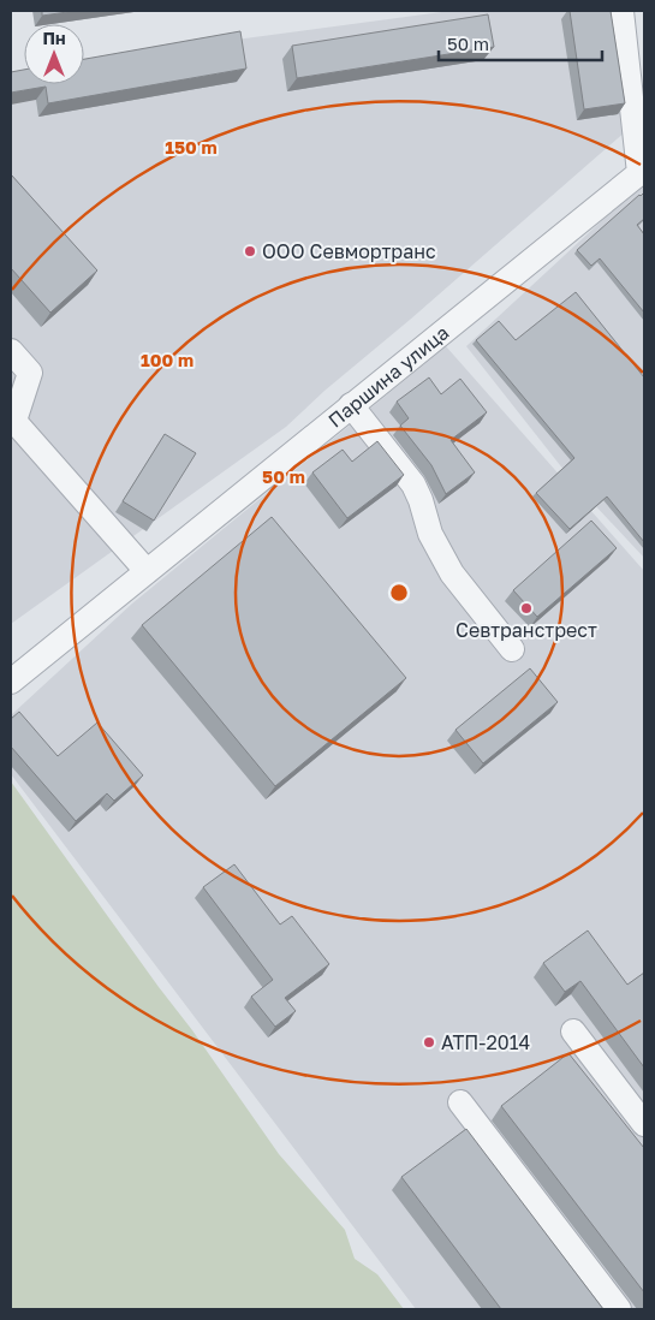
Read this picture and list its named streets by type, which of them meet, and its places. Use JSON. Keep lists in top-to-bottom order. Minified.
{"streets":{"street":["Паршина улица"]},"places":["ООО Севмортранс","Севтранстрест","АТП-2014"],"scale_bar":"50 m","north":"top","rings":["150 m","100 m","50 m"]}
